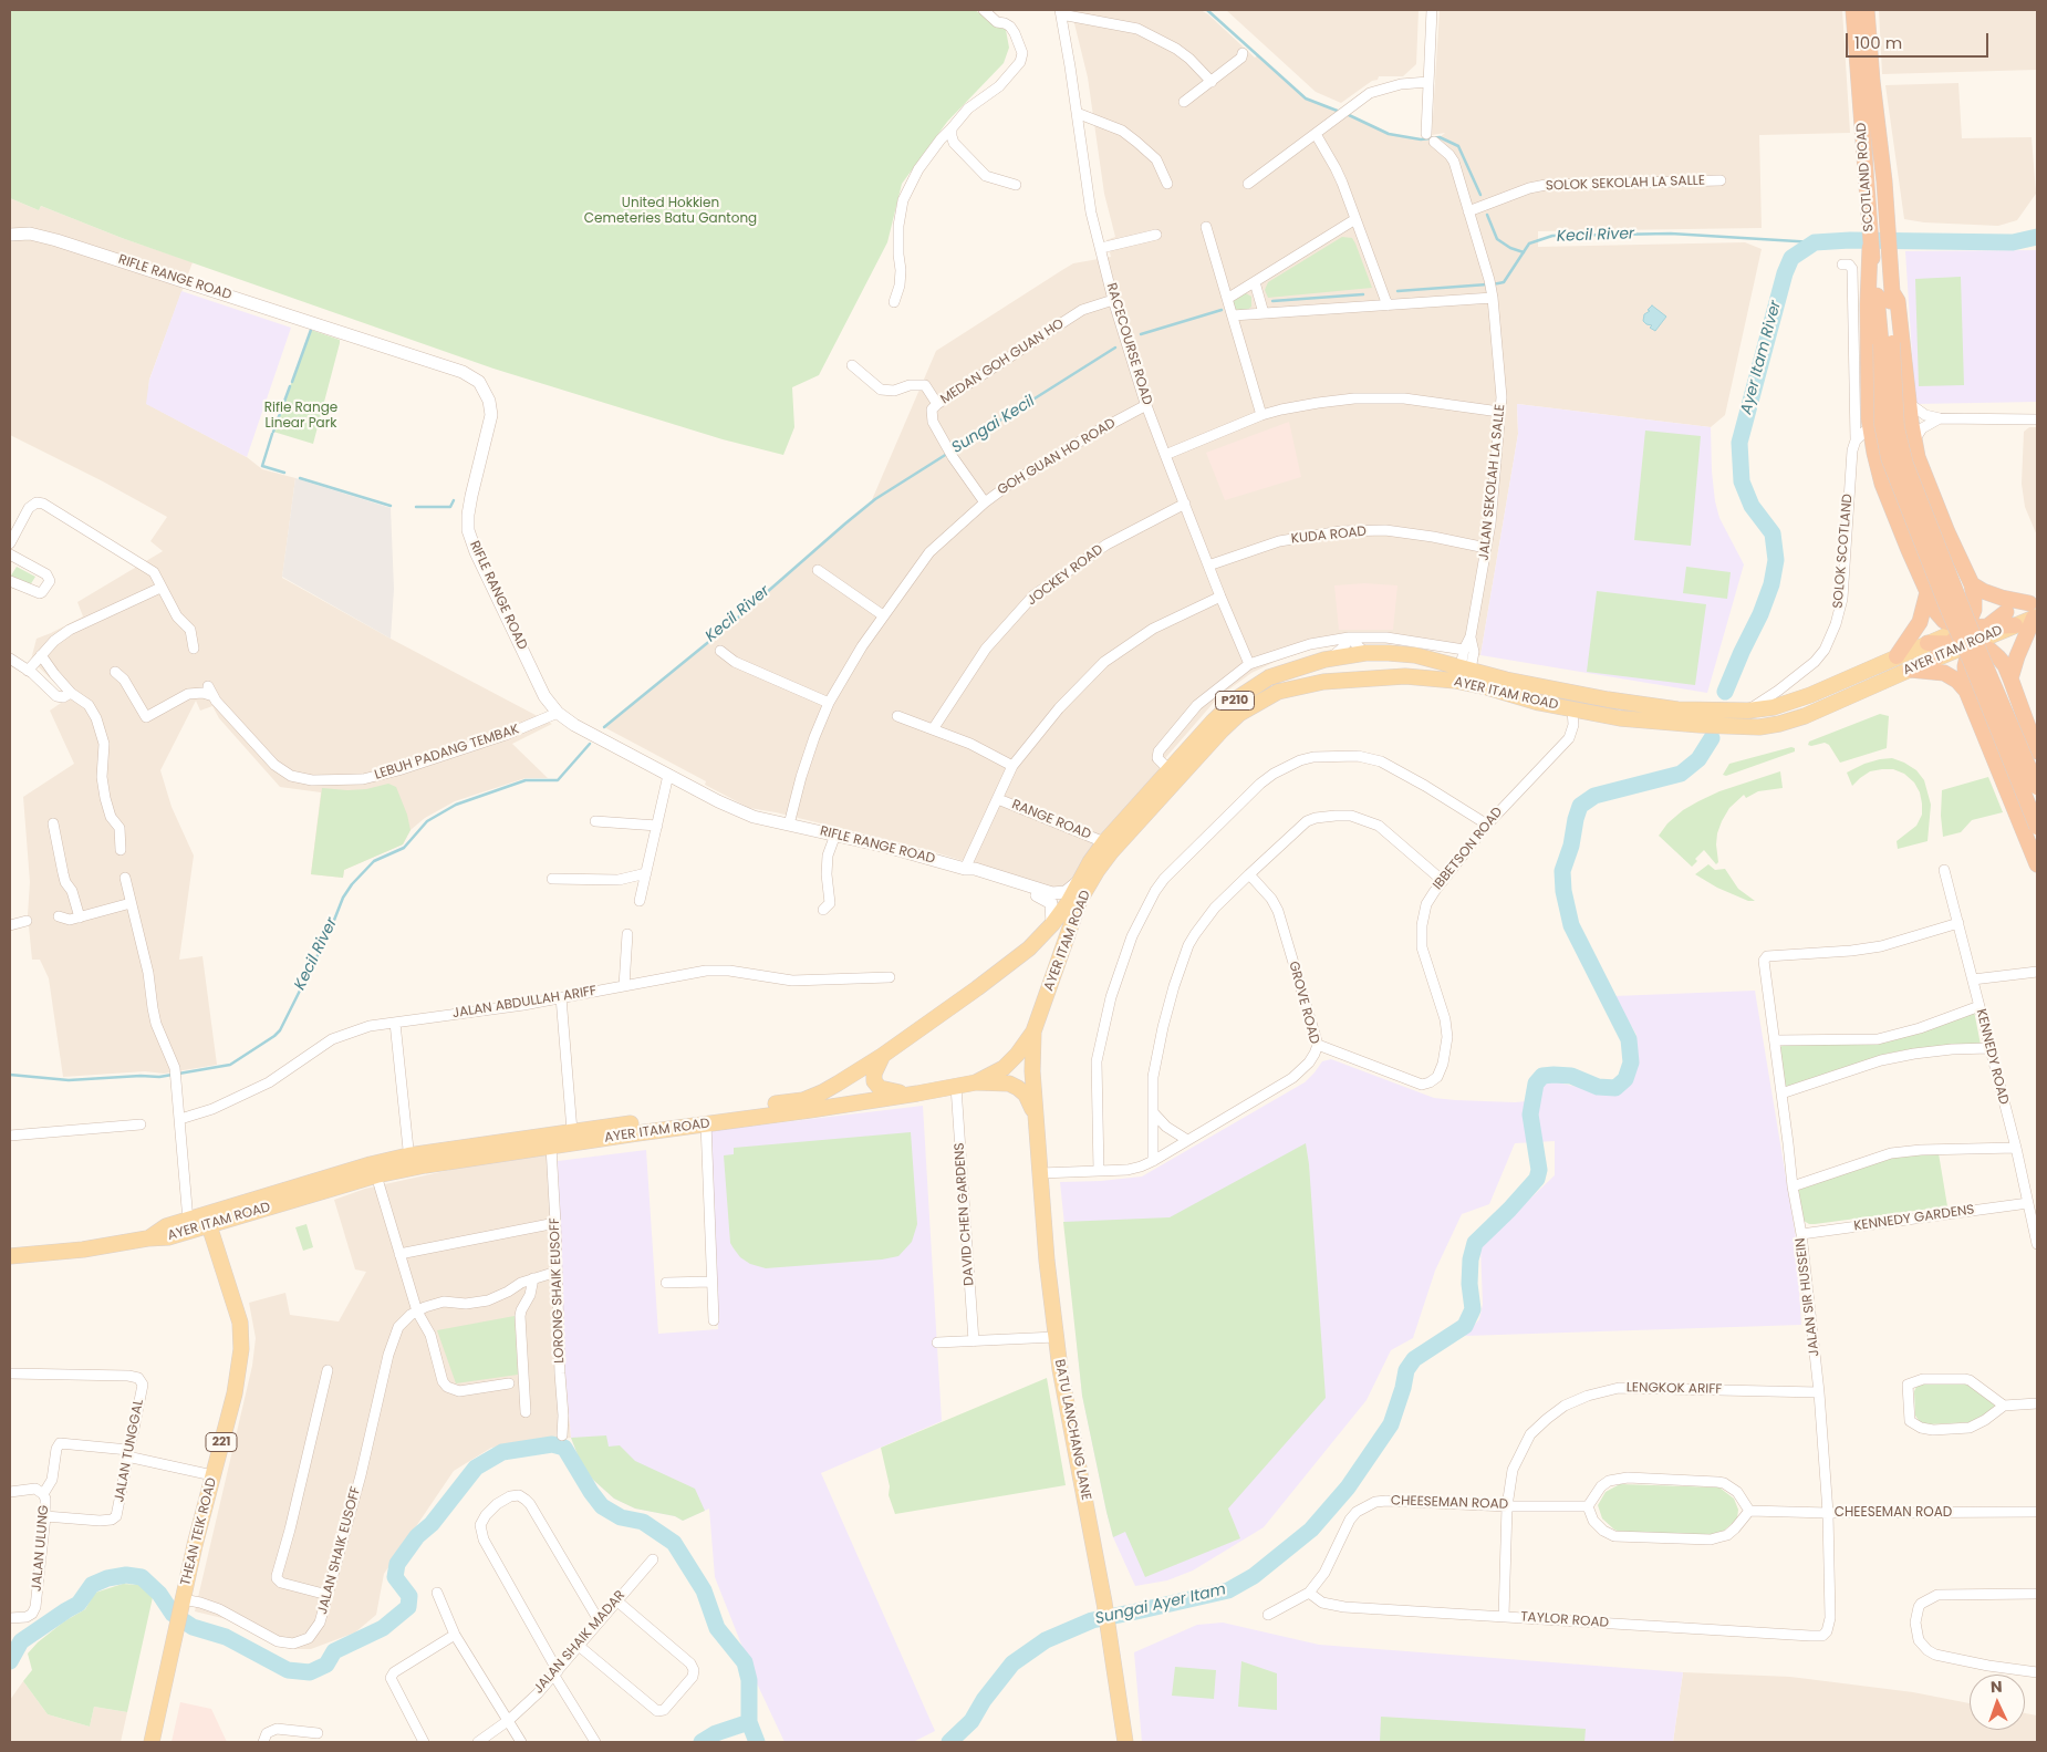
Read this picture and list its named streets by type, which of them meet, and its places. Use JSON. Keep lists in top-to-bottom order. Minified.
{"streets":{"highway":["SCOTLAND ROAD"],"main road":["AYER ITAM ROAD","P210","BATU LANCHANG LANE","221","THEAN TEIK ROAD"],"street":["SOLOK SEKOLAH LA SALLE","RIFLE RANGE ROAD","RACECOURSE ROAD","MEDAN GOH GUAN HO","GOH GUAN HO ROAD","JALAN SEKOLAH LA SALLE","KUDA ROAD","SOLOK SCOTLAND","JOCKEY ROAD","LEBUH PADANG TEMBAK","RANGE ROAD","IBBETSON ROAD","JALAN ABDULLAH ARIFF","GROVE ROAD","KENNEDY ROAD","DAVID CHEN GARDENS","KENNEDY GARDENS","LORONG SHAIK EUSOFF","JALAN SIR HUSSEIN","LENGKOK ARIFF","JALAN TUNGGAL","CHEESEMAN ROAD","JALAN ULUNG","JALAN SHAIK EUSOFF","TAYLOR ROAD","JALAN SHAIK MADAR"]},"crossings":[["SOLOK SEKOLAH LA SALLE","JALAN SEKOLAH LA SALLE"],["RIFLE RANGE ROAD","GOH GUAN HO ROAD"],["RIFLE RANGE ROAD","AYER ITAM ROAD"],["RIFLE RANGE ROAD","LEBUH PADANG TEMBAK"],["RACECOURSE ROAD","MEDAN GOH GUAN HO"],["RACECOURSE ROAD","GOH GUAN HO ROAD"],["RACECOURSE ROAD","KUDA ROAD"],["RACECOURSE ROAD","JOCKEY ROAD"],["MEDAN GOH GUAN HO","GOH GUAN HO ROAD"],["JALAN SEKOLAH LA SALLE","KUDA ROAD"],["JALAN SEKOLAH LA SALLE","AYER ITAM ROAD"],["SOLOK SCOTLAND","AYER ITAM ROAD"],["AYER ITAM ROAD","RANGE ROAD"],["AYER ITAM ROAD","IBBETSON ROAD"],["AYER ITAM ROAD","DAVID CHEN GARDENS"],["AYER ITAM ROAD","LORONG SHAIK EUSOFF"],["AYER ITAM ROAD","BATU LANCHANG LANE"],["AYER ITAM ROAD","THEAN TEIK ROAD"],["IBBETSON ROAD","GROVE ROAD"],["GROVE ROAD","BATU LANCHANG LANE"],["KENNEDY ROAD","KENNEDY GARDENS"],["KENNEDY ROAD","JALAN SIR HUSSEIN"],["KENNEDY GARDENS","JALAN SIR HUSSEIN"],["JALAN SIR HUSSEIN","LENGKOK ARIFF"],["JALAN SIR HUSSEIN","CHEESEMAN ROAD"],["JALAN SIR HUSSEIN","TAYLOR ROAD"],["LENGKOK ARIFF","CHEESEMAN ROAD"],["LENGKOK ARIFF","TAYLOR ROAD"],["JALAN TUNGGAL","JALAN ULUNG"],["CHEESEMAN ROAD","TAYLOR ROAD"],["THEAN TEIK ROAD","JALAN SHAIK EUSOFF"]],"water":["Kecil River","Ayer Itam River","Sungai Kecil","Sungai Ayer Itam"],"parks":["United Hokkien Cemeteries Batu Gantong","Rifle Range Linear Park"],"scale_bar":"100 m","north":"top"}
